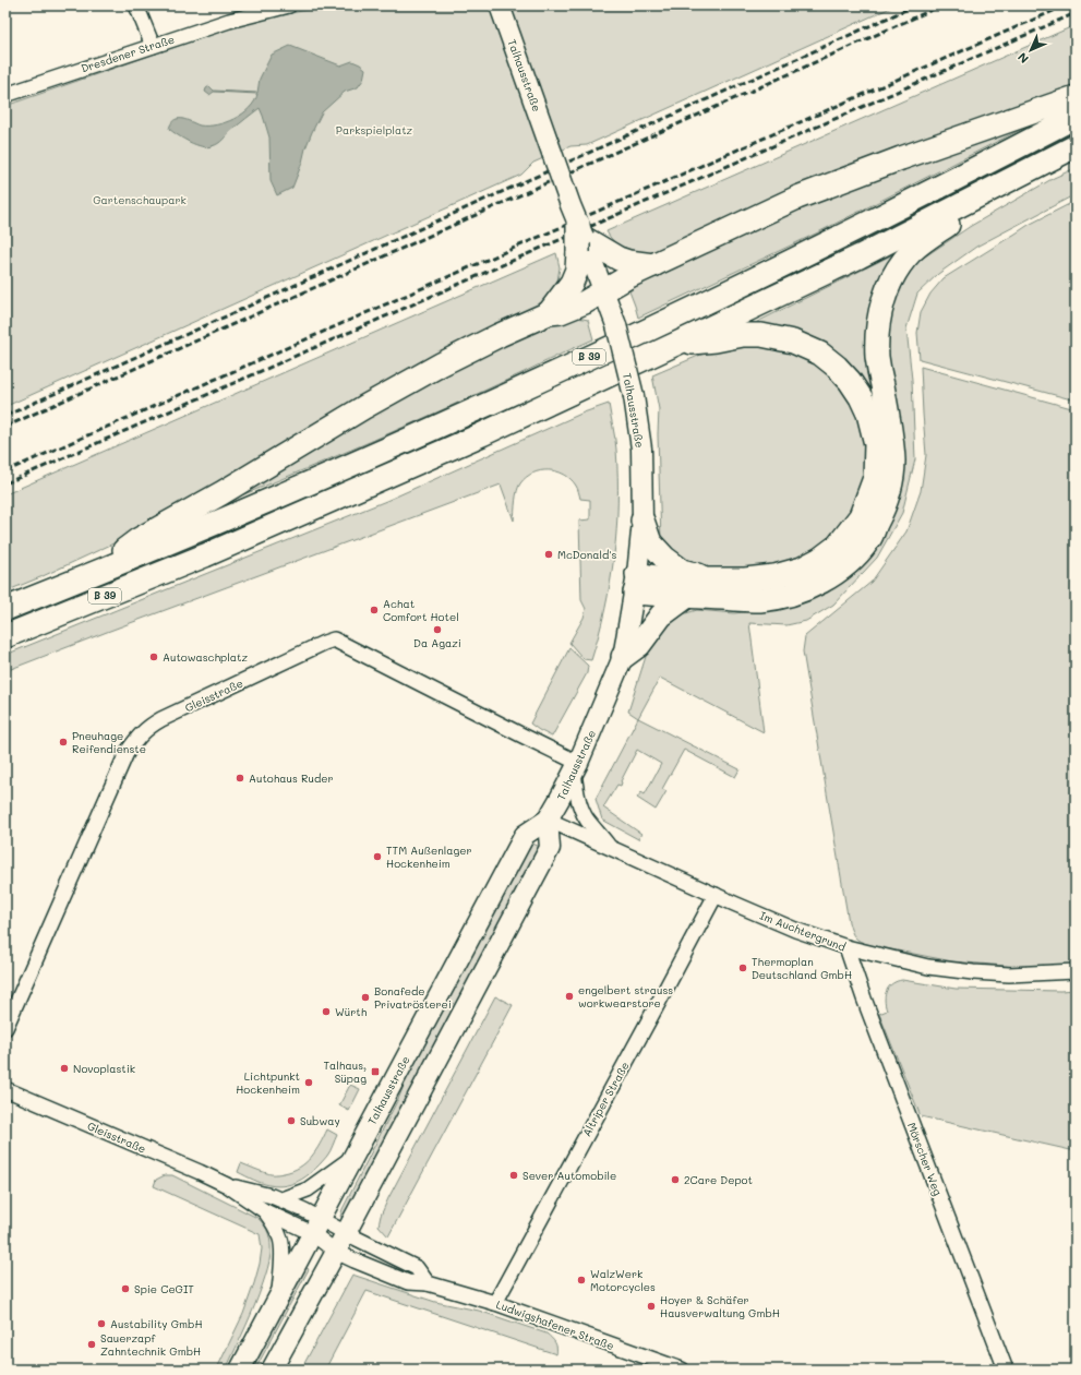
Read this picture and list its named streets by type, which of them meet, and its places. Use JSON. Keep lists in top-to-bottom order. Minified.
{"streets":{"highway":["B 39"],"main road":["Talhausstraße"],"street":["Dresdener Straße","Gleisstraße","Im Auchtergrund","Altriper Straße","Mörscher Weg","Ludwigshafener Straße"]},"crossings":[["Talhausstraße","B 39"],["Talhausstraße","Gleisstraße"],["Talhausstraße","Im Auchtergrund"],["Talhausstraße","Ludwigshafener Straße"],["Gleisstraße","Ludwigshafener Straße"],["Im Auchtergrund","Altriper Straße"],["Im Auchtergrund","Mörscher Weg"],["Altriper Straße","Ludwigshafener Straße"]],"parks":["Parkspielplatz","Gartenschaupark"],"places":{"other":["McDonald's","Achat Comfort Hotel","Da Agazi","Autowaschplatz","Pneuhage Reifendienste","Autohaus Ruder","TTM Außenlager Hockenheim","Thermoplan Deutschland GmbH","engelbert strauss workwearstore","Bonafede Privatrösterei","Würth","Novoplastik","Lichtpunkt Hockenheim","Subway","Sever Automobile","2Care Depot","WalzWerk Motorcycles","Spie CeGIT","Hoyer & Schäfer Hausverwaltung GmbH","Austability GmbH","Sauerzapf Zahntechnik GmbH"],"transit":["Talhaus, Süpag"]},"north":"bottom left"}
